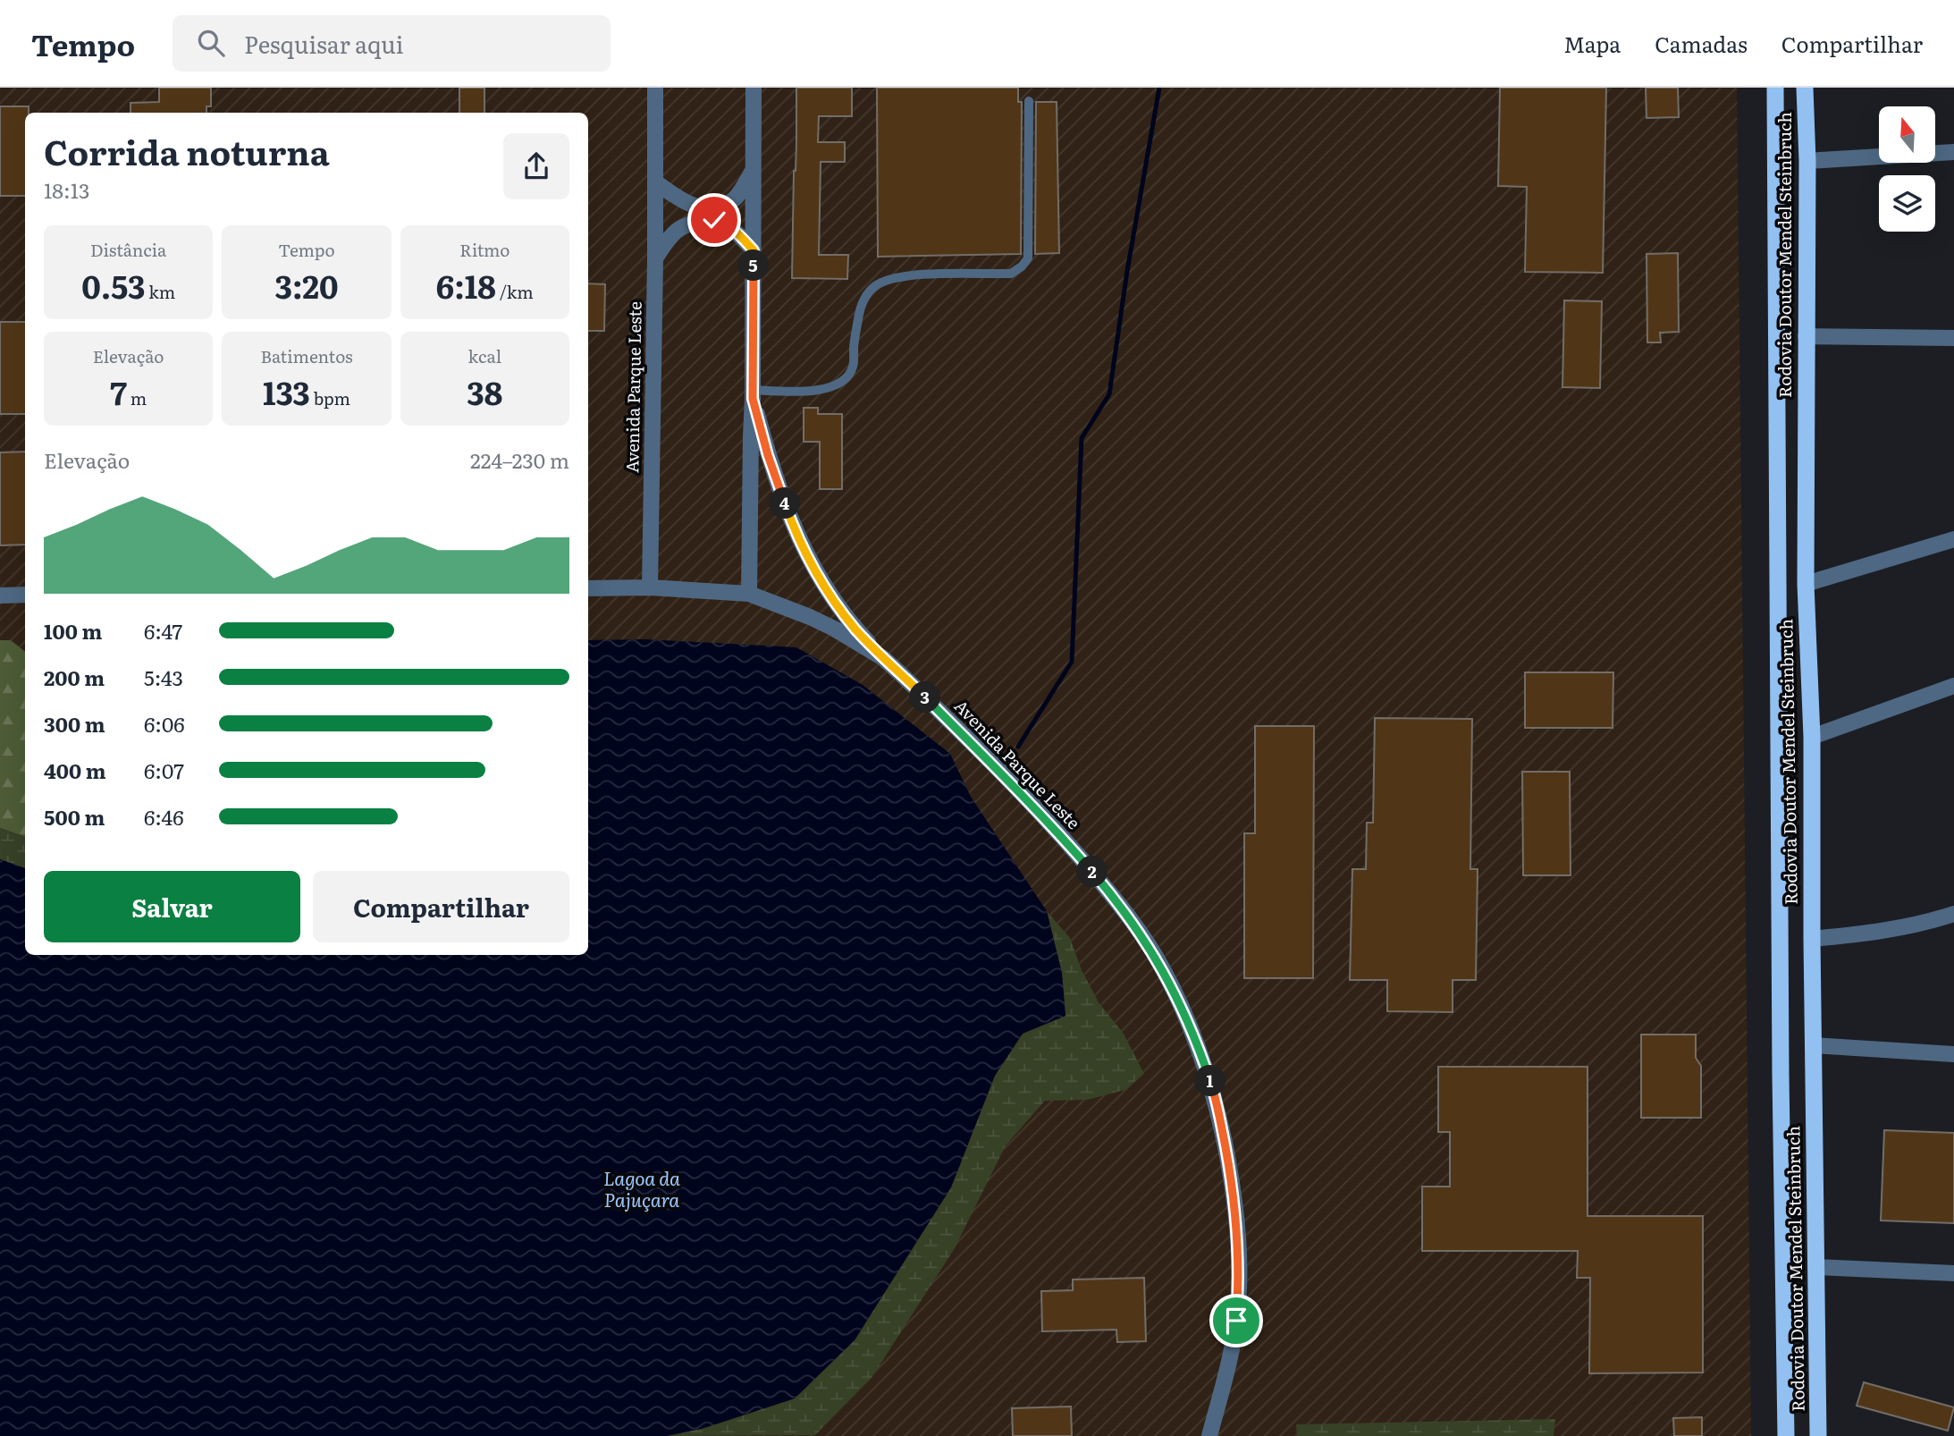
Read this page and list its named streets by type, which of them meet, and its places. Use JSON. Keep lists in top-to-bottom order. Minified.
{"streets":{"highway":["Rodovia Doutor Mendel Steinbruch"],"street":["Avenida Parque Leste"]},"water":["Lagoa da Pajuçara"],"north":"top","page":{"header":"Tempo","search":"Pesquisar aqui","nav":["Mapa","Camadas","Compartilhar"],"heading":["Corrida noturna","18:13"],"stats":[["Distância","0.53 km"],["Tempo","3:20"],["Ritmo","6:18 /km"],["Elevação","7 m"],["Batimentos","133 bpm"],["kcal","38"]],"pins":["5","4","3","2","1"],"chart":["Elevação","224–230 m"],"list":[{"name":"100 m","note":"6:47"},{"name":"200 m","note":"5:43"},{"name":"300 m","note":"6:06"},{"name":"400 m","note":"6:07"},{"name":"500 m","note":"6:46"}],"buttons":["Salvar","Compartilhar"]}}
